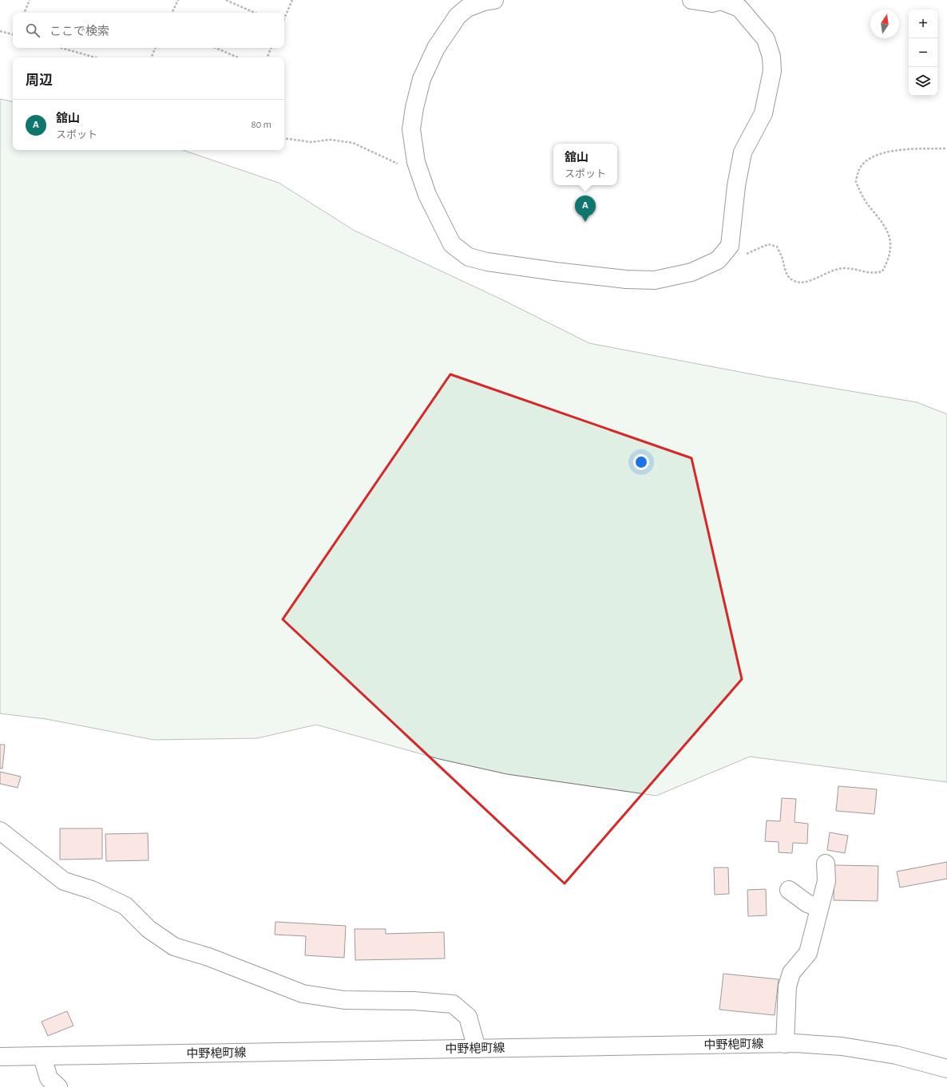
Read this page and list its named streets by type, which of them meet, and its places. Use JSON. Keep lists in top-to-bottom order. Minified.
{"streets":{"street":["中野梍町線"]},"north":"top","page":{"map_buttons":["+","−"],"search":"ここで検索","heading":"周辺","list":[{"mark":"A","name":"舘山","note":"スポット","value":"80 m"}],"popup":["舘山","スポット"],"pins":"A"}}
